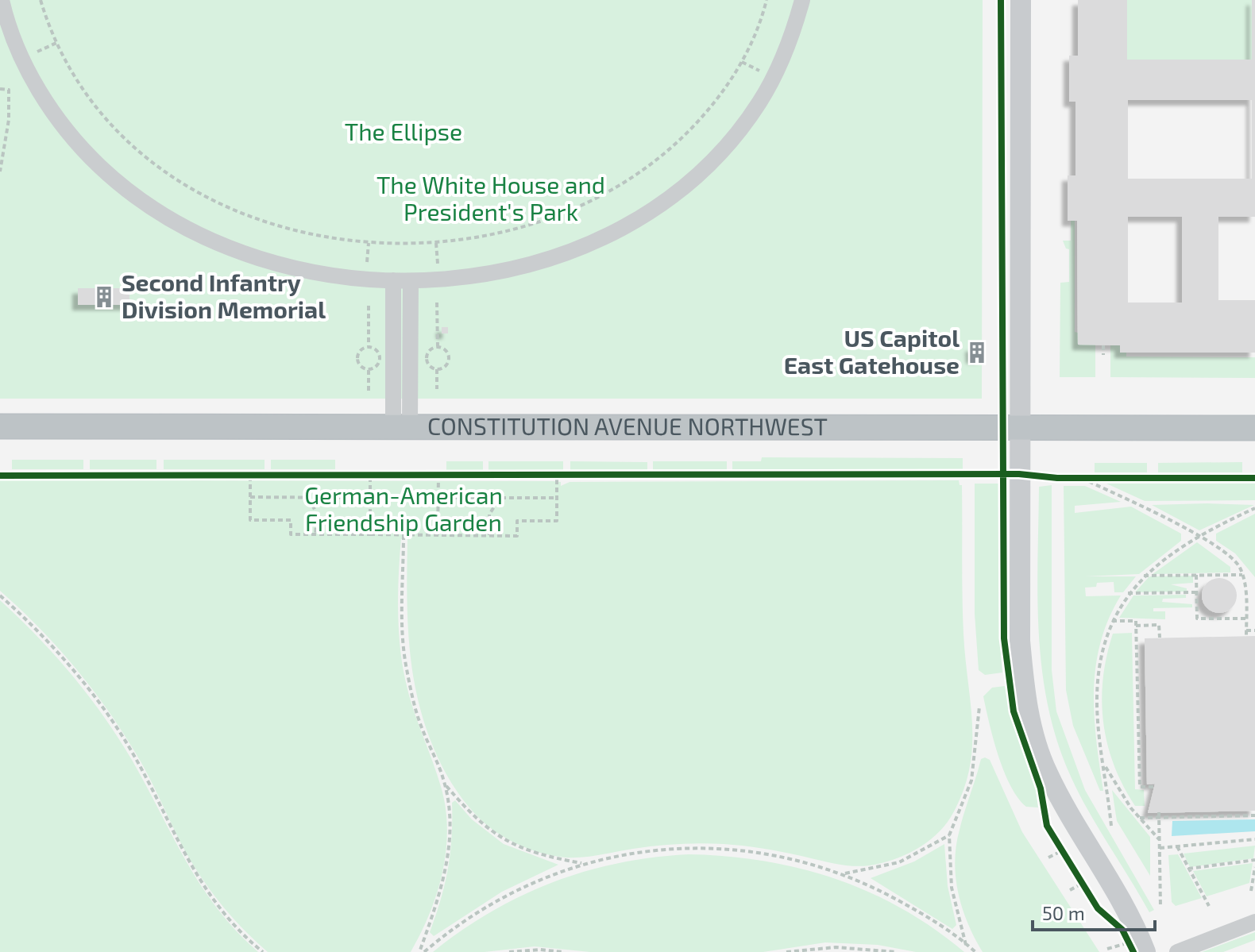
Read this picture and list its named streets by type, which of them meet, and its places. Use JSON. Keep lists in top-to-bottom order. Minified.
{"streets":{"highway":["CONSTITUTION AVENUE NORTHWEST"]},"parks":["The Ellipse","The White House and President's Park","German-American Friendship Garden"],"places":{"building":["Second Infantry Division Memorial","US Capitol East Gatehouse"]},"scale_bar":"50 m"}
